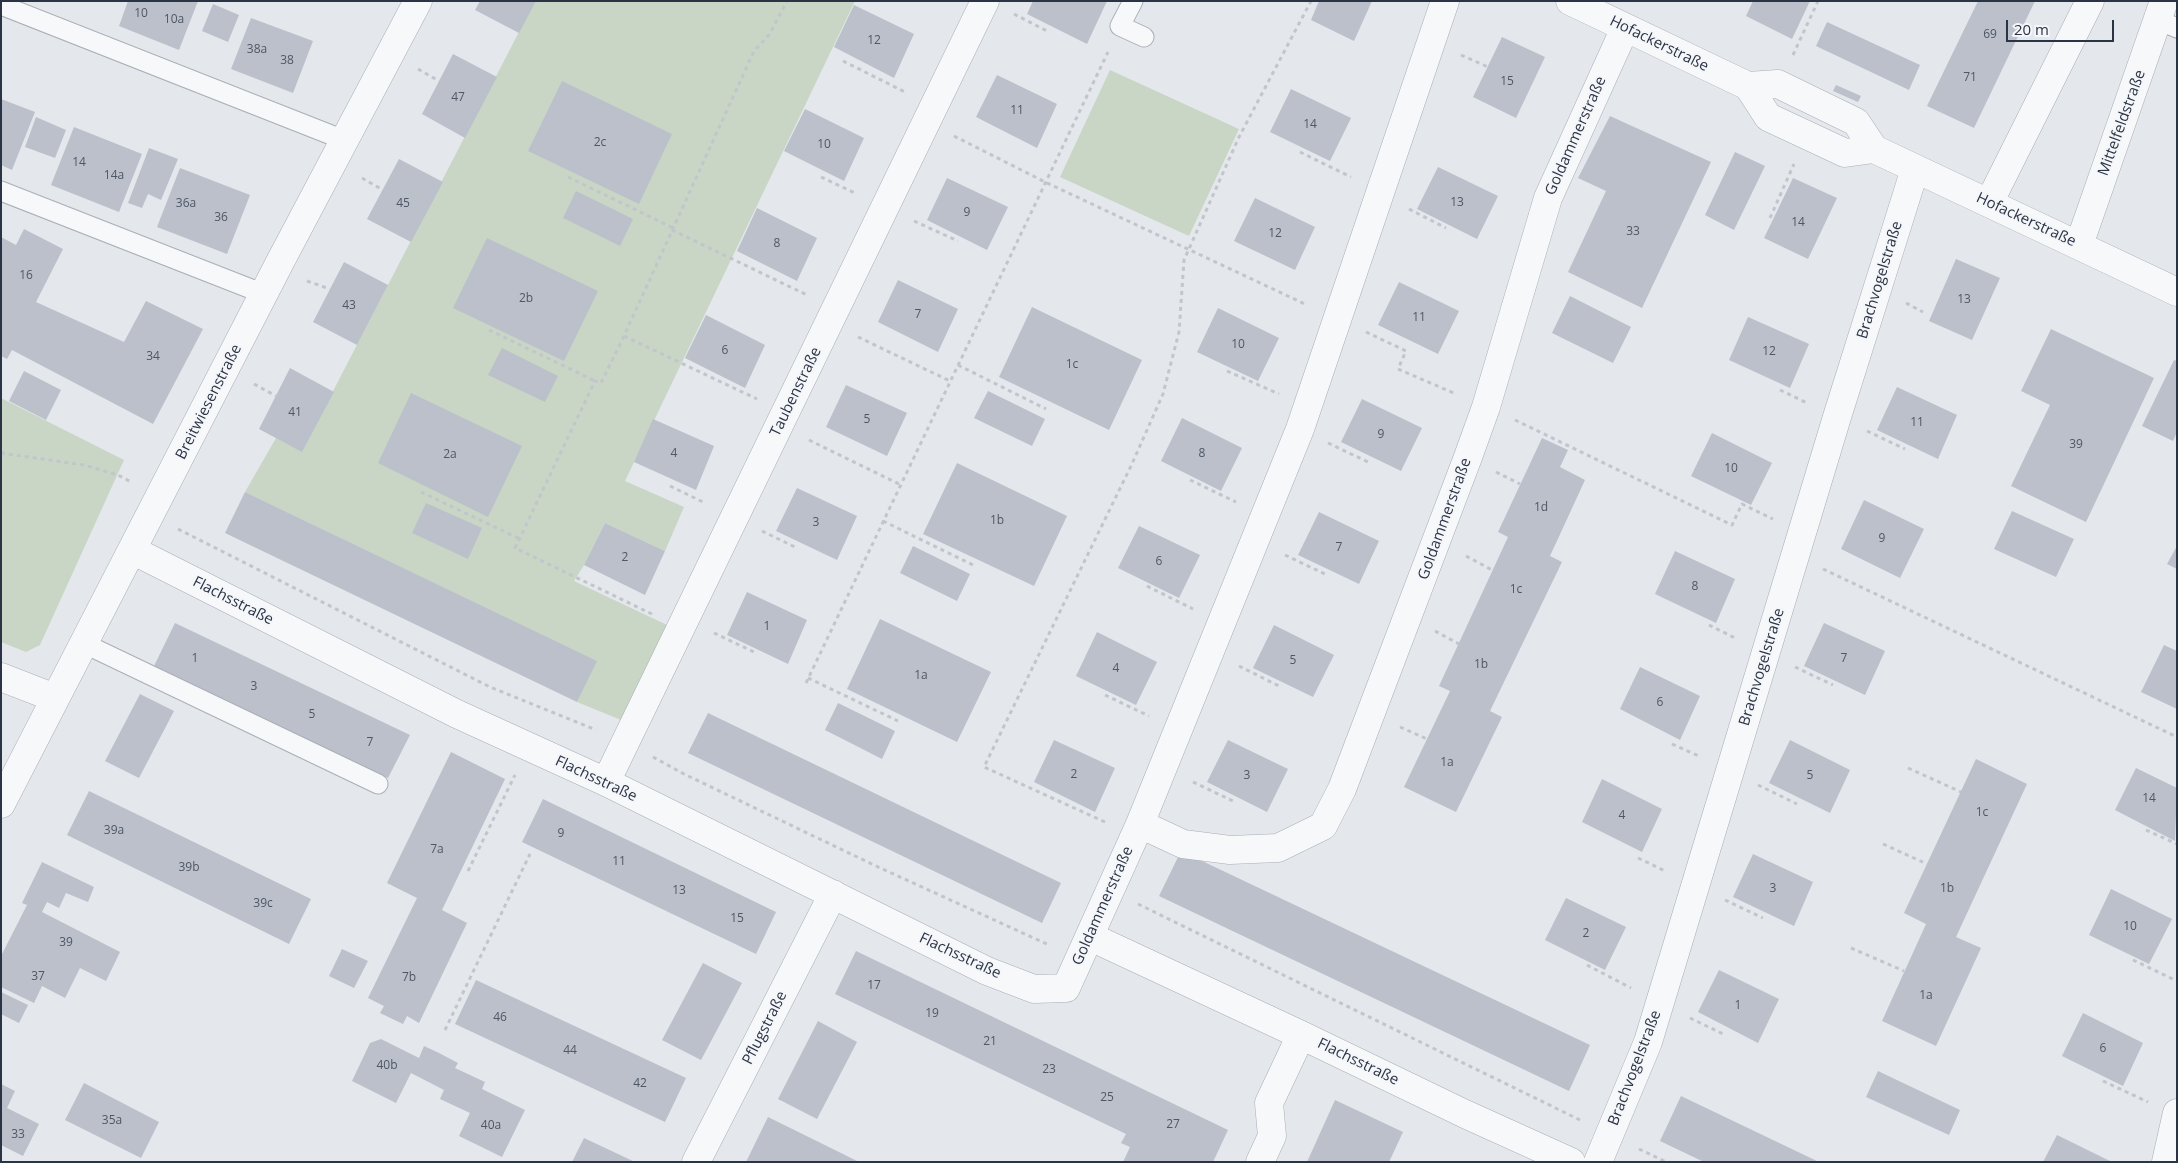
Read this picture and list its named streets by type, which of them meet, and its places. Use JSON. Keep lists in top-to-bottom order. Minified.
{"streets":{"street":["Hofackerstraße","Mittelfeldstraße","Goldammerstraße","Brachvogelstraße","Taubenstraße","Breitwiesenstraße","Flachsstraße","Pflugstraße"]},"crossings":[["Hofackerstraße","Mittelfeldstraße"],["Hofackerstraße","Goldammerstraße"],["Hofackerstraße","Brachvogelstraße"],["Goldammerstraße","Flachsstraße"],["Taubenstraße","Flachsstraße"],["Breitwiesenstraße","Flachsstraße"],["Flachsstraße","Pflugstraße"]],"house_numbers":["10","10a","69","12","38a","38","71","15","47","11","14","2c","10","14","14a","13","36a","45","9","36","14","33","12","8","16","2b","13","43","7","11","10","6","12","34","1c","41","5","11","9","39","4","8","2a","10","1d","1b","3","9","7","2","6","8","1c","1","1","7","5","1b","4","1a","3","6","5","7","1a","2","3","5","14","1c","4","39a","9","7a","11","39b","3","1b","13","39c","15","10","2","39","37","7b","17","1a","1","19","46","21","6","44","40b","23","42","25","35a","27","40a","33"],"scale_bar":"20 m"}
